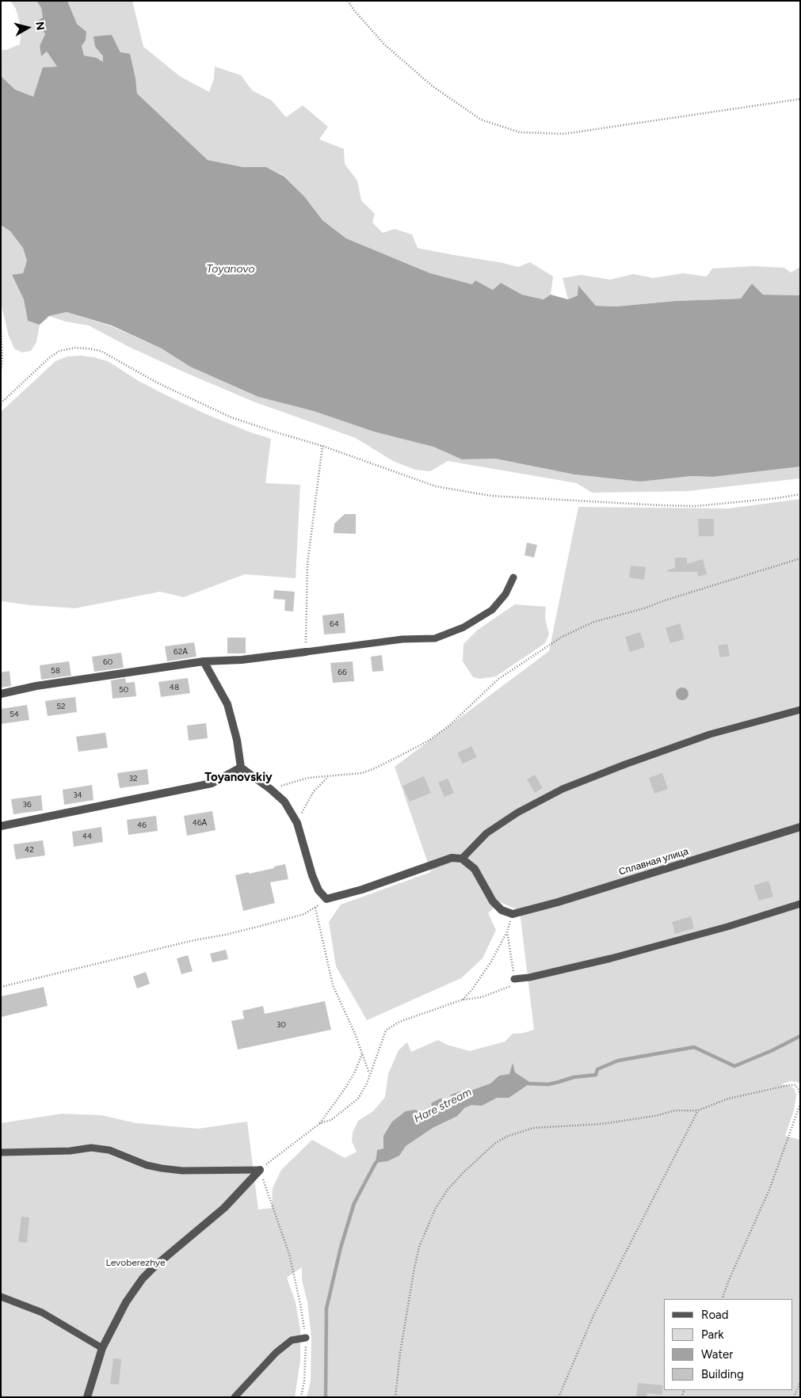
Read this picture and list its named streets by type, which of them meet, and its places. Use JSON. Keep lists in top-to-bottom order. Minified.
{"streets":{"street":["Сплавная улица"]},"districts":["Toyanovskiy"],"water":["Toyanovo","Hare stream"],"parks":["Levoberezhye"],"house_numbers":["64","62А","60","58","66","48","50","52","54","32","34","36","46А","46","44","42","30"],"legend":["Road","Park","Water","Building"],"north":"right"}
